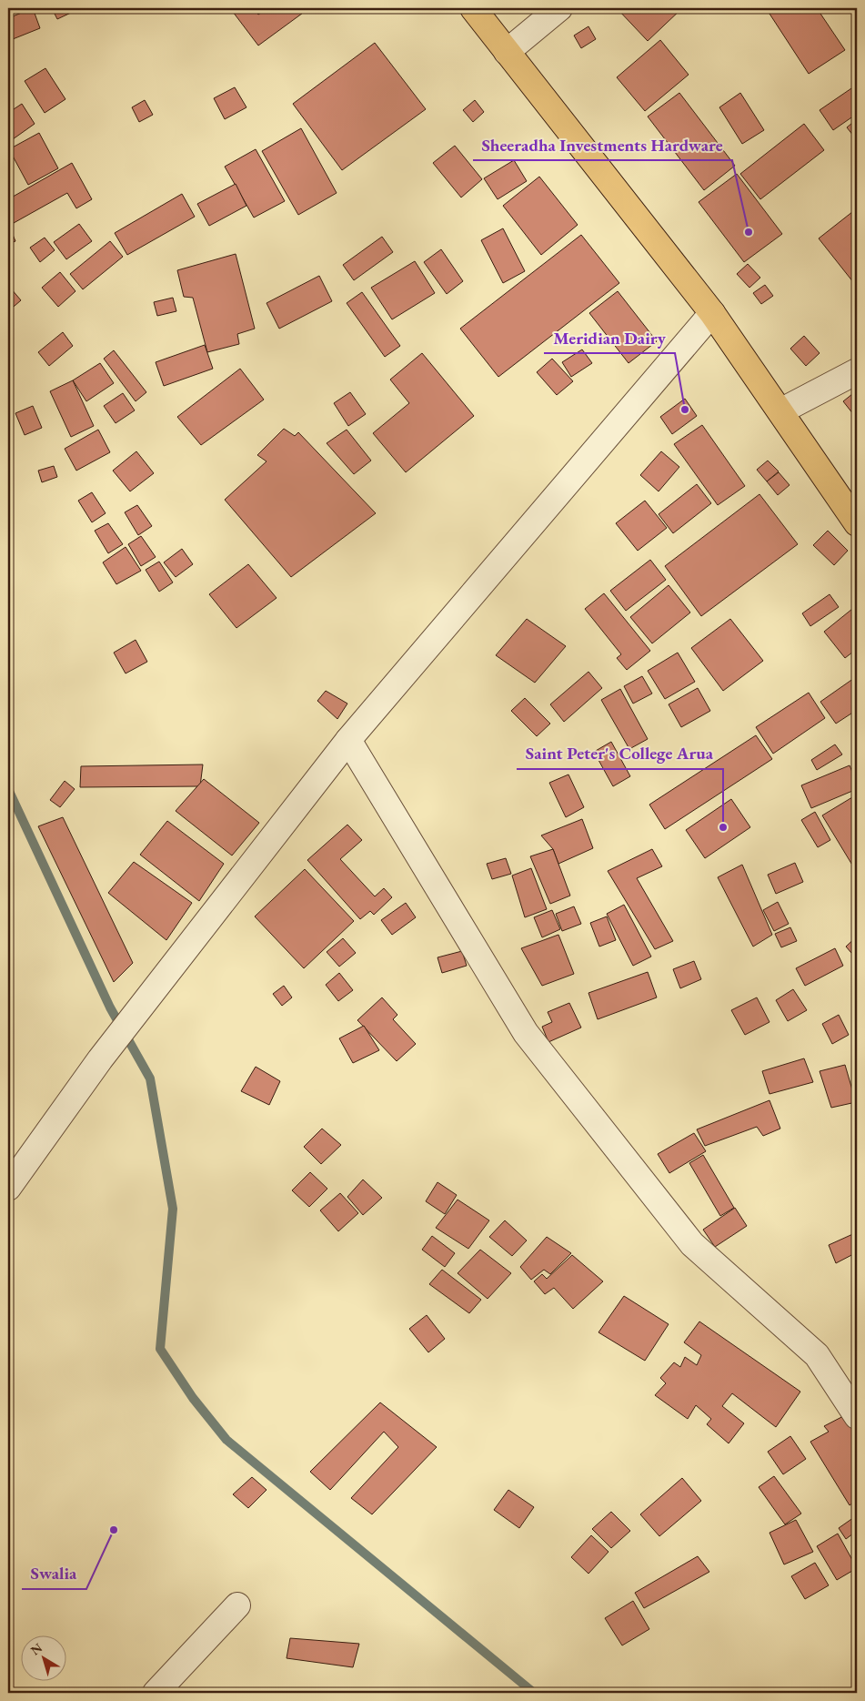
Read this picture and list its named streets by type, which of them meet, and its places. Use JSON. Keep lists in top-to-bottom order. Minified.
{"places":["Sheeradha Investments Hardware","Meridian Dairy","Saint Peter's College Arua","Swalia"],"north":"top left"}
